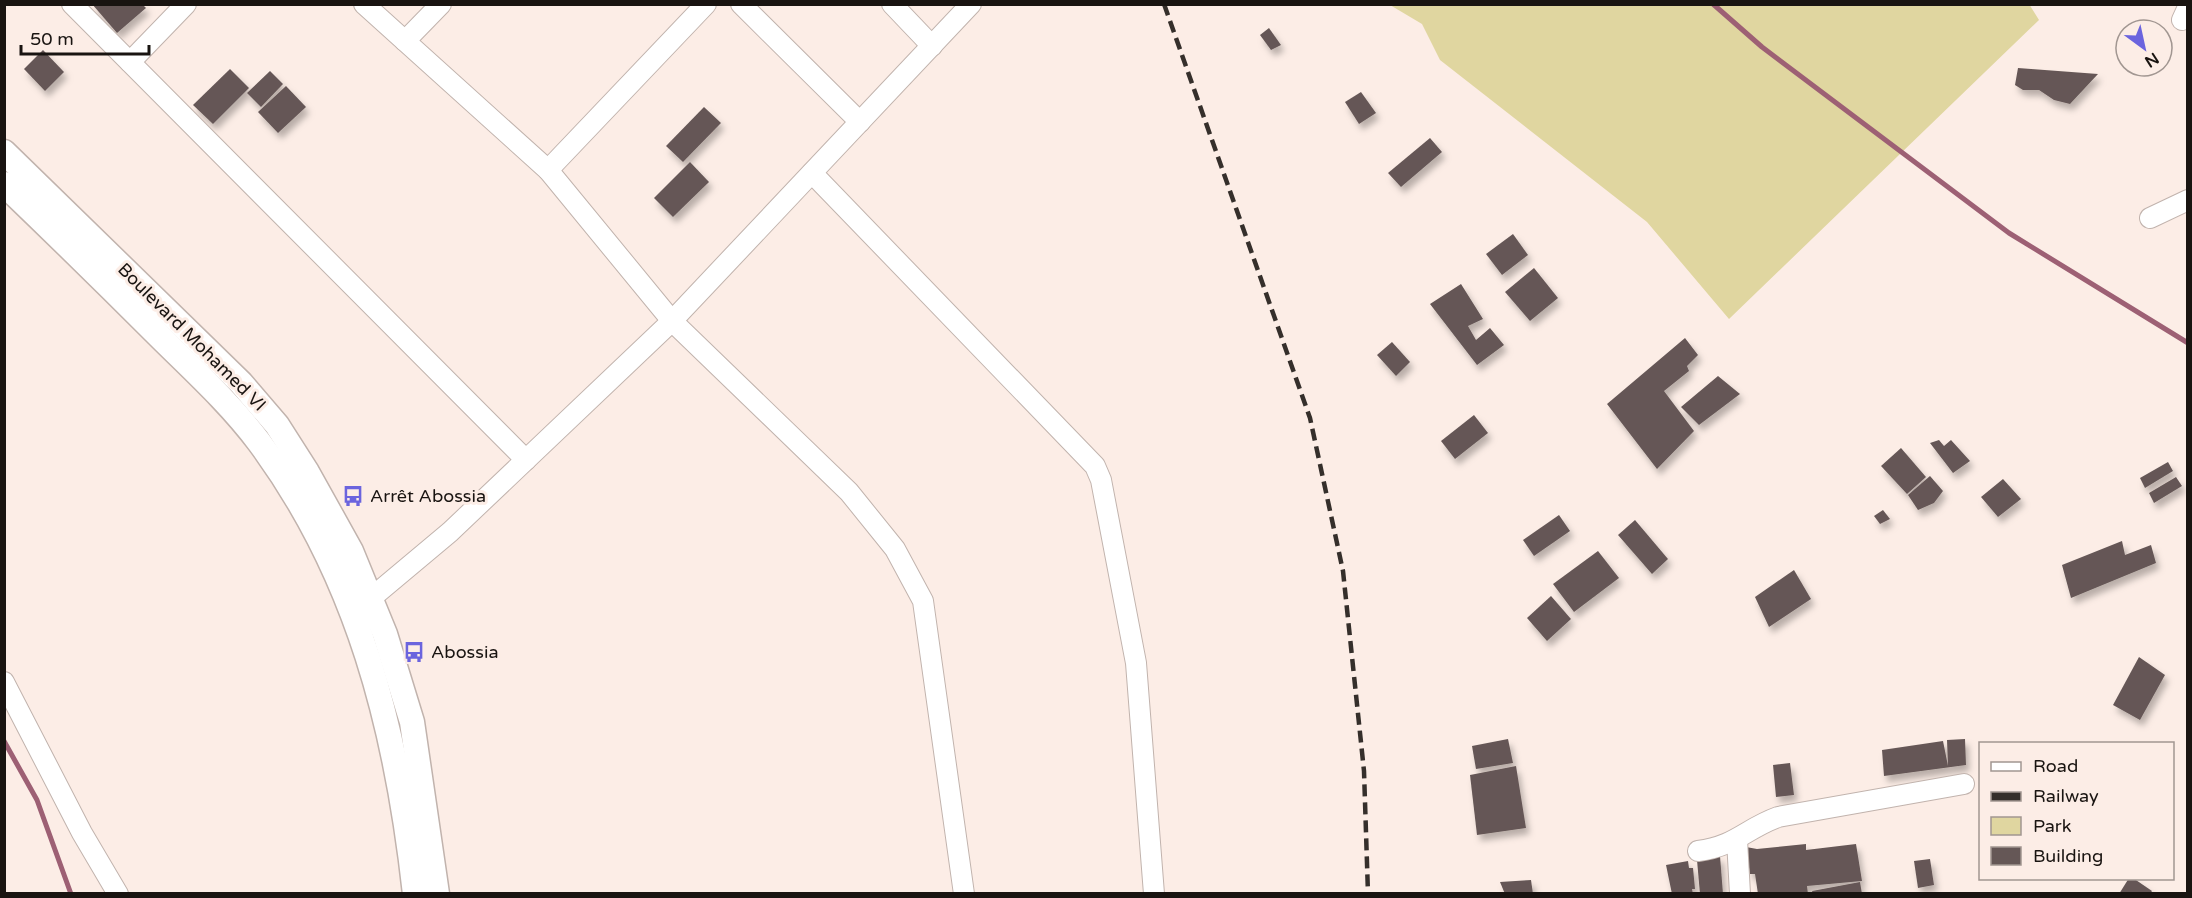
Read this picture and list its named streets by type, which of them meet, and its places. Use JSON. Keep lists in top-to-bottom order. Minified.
{"streets":{"main road":["Boulevard Mohamed VI"]},"places":{"bus stop":["Arrêt Abossia","Abossia"]},"legend":["Road","Railway","Park","Building"],"scale_bar":"50 m","north":"bottom right"}
